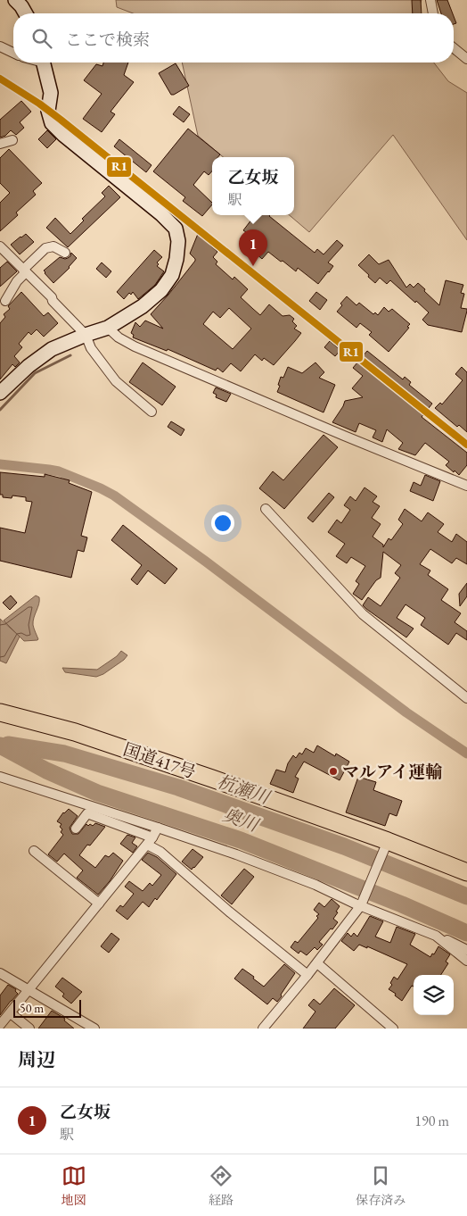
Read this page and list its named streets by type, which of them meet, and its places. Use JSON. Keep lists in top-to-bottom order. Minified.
{"streets":{"highway":["国道417号"]},"water":["杭瀬川","奥川"],"places":["マルアイ運輸"],"lines":["transit line R1"],"scale_bar":"50 m","page":{"search":"ここで検索","popup":["乙女坂","駅"],"pins":"1","scale":"50 m","heading":"周辺","list":[{"mark":"1","name":"乙女坂","note":"駅","value":"190 m"}],"nav":["地図","経路","保存済み"]}}
